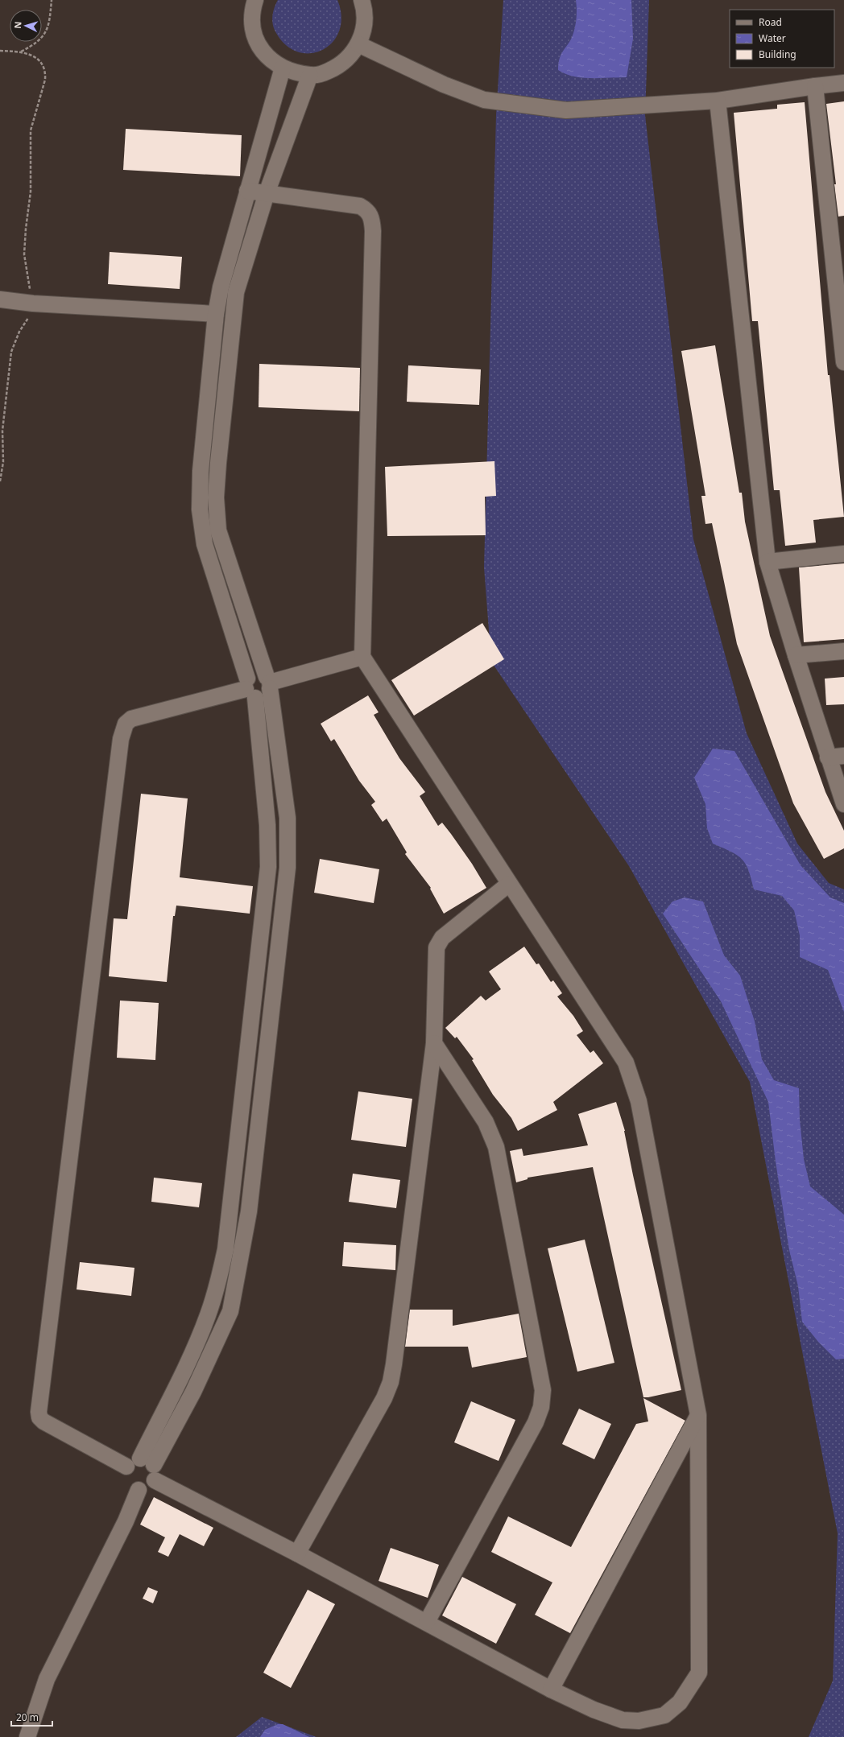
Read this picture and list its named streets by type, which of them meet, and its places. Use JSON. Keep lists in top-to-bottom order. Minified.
{"legend":["Road","Water","Building"],"scale_bar":"20 m","north":"left"}
